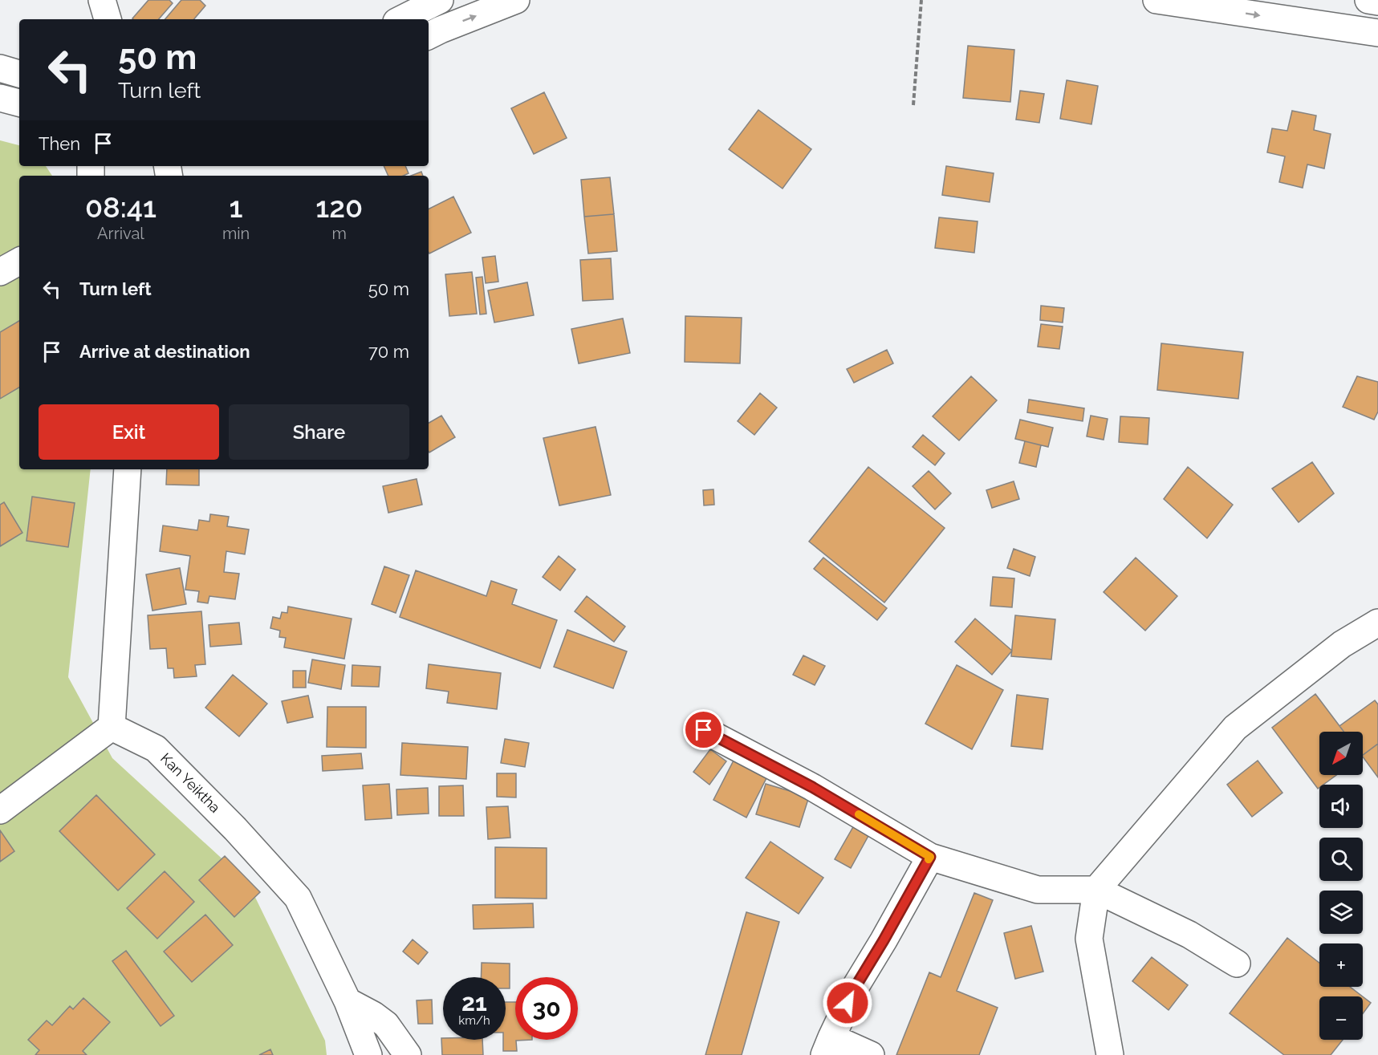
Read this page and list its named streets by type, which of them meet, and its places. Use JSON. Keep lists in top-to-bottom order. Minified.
{"streets":{"street":["Kan Yeiktha"]},"north":"bottom left","page":{"turn":["50 m","Turn left"],"then":"Then","eta":["08:41","Arrival","1","min","120","m"],"list":[{"name":"Turn left","value":"50 m"},{"name":"Arrive at destination","value":"70 m"}],"buttons":["Exit","Share"],"map_buttons":["+","−"],"speed":"21 km/h","limit":"30"}}
